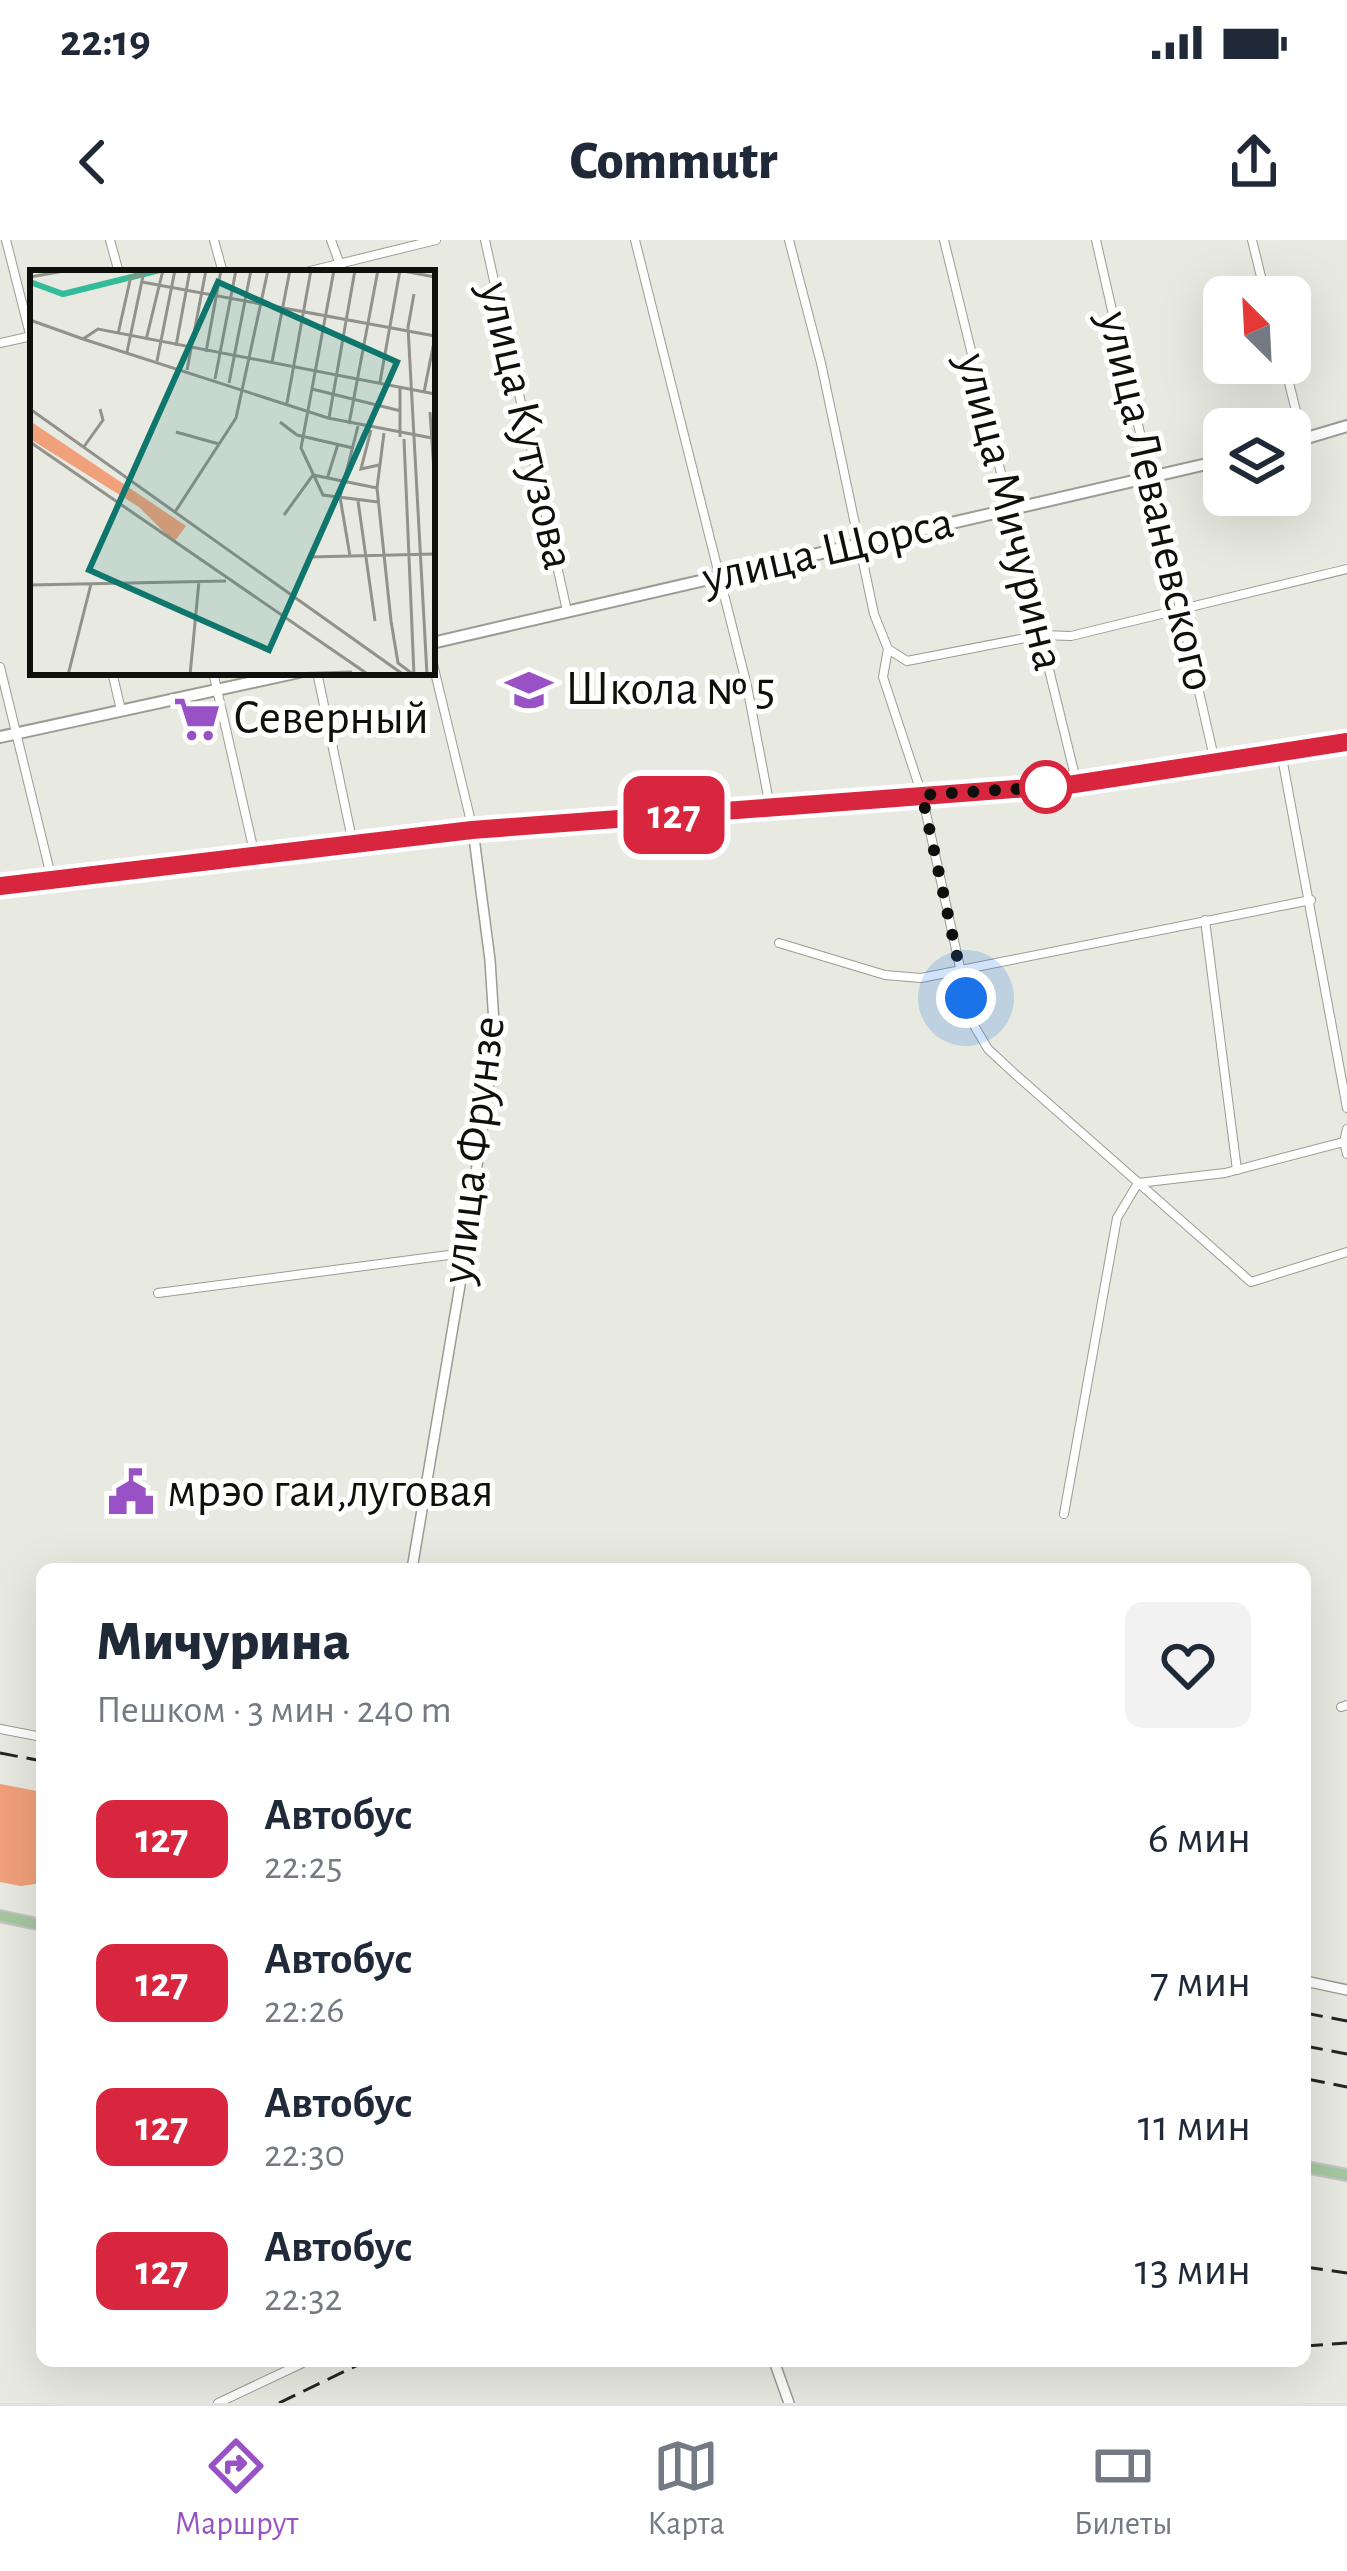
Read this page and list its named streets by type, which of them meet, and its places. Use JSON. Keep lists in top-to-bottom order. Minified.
{"streets":{"main road":["улица Щорса"],"street":["улица Кутузова","улица Леваневского","улица Мичурина","улица Фрунзе"]},"crossings":[["улица Кутузова","улица Щорса"],["улица Леваневского","улица Щорса"],["улица Мичурина","улица Щорса"]],"places":{"school or university":["Школа № 5"],"supermarket":["Северный"],"public building":["мрэо гаи,луговая"]},"lines":["bus line 127"],"north":"top left","page":{"status":"22:19","header":"Commutr","on_map":"127","heading":["Мичурина","Пешком · 3 мин · 240 m"],"list":[{"mark":"127","name":"Автобус","note":"22:25","value":"6 мин"},{"mark":"127","name":"Автобус","note":"22:26","value":"7 мин"},{"mark":"127","name":"Автобус","note":"22:30","value":"11 мин"},{"mark":"127","name":"Автобус","note":"22:32","value":"13 мин"}],"tabs":["Маршрут","Карта","Билеты"]}}
